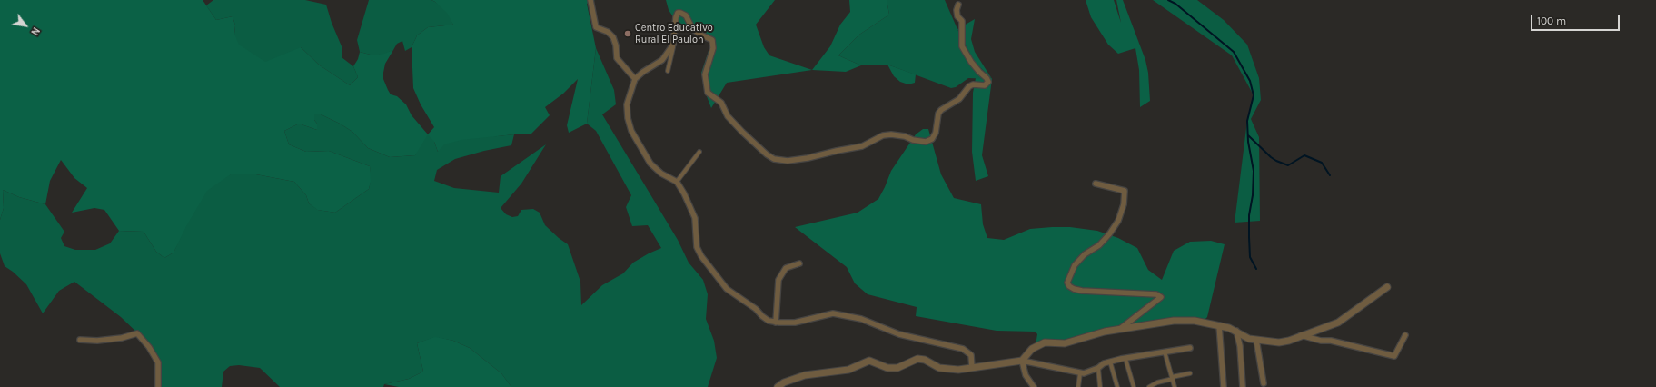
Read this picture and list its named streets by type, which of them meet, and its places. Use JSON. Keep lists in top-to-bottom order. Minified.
{"places":["Centro Educativo Rural El Paulon"],"scale_bar":"100 m","north":"bottom right"}
